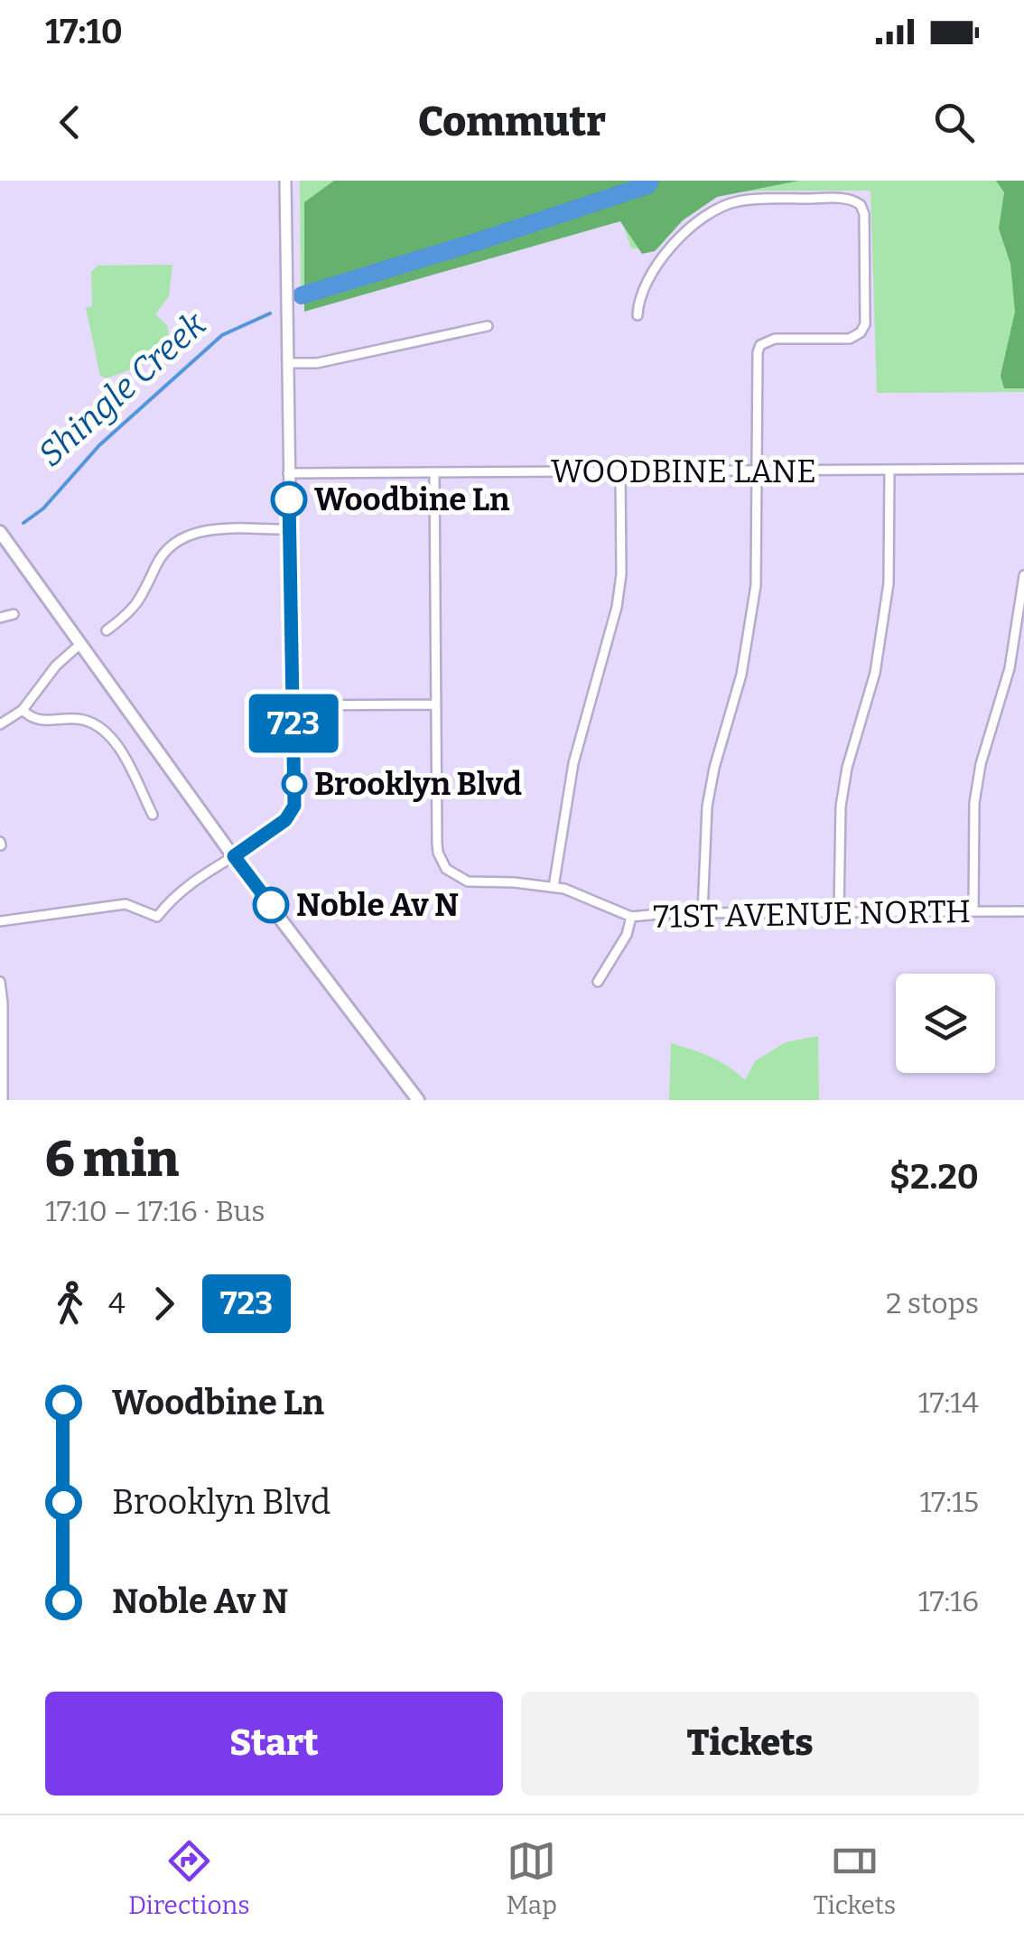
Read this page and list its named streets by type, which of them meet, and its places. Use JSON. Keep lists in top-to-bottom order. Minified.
{"streets":{"street":["WOODBINE LANE","71ST AVENUE NORTH"]},"water":["Shingle Creek"],"places":["Woodbine Ln","Brooklyn Blvd","Noble Av N"],"lines":["bus line 723"],"page":{"status":"17:10","header":"Commutr","on_map":"723","heading":["6 min","17:10 – 17:16 · Bus","$2.20"],"legs":["4","723","2 stops"],"list":[{"name":"Woodbine Ln","value":"17:14"},{"name":"Brooklyn Blvd","value":"17:15"},{"name":"Noble Av N","value":"17:16"}],"buttons":["Start","Tickets"],"tabs":["Directions","Map","Tickets"]}}
